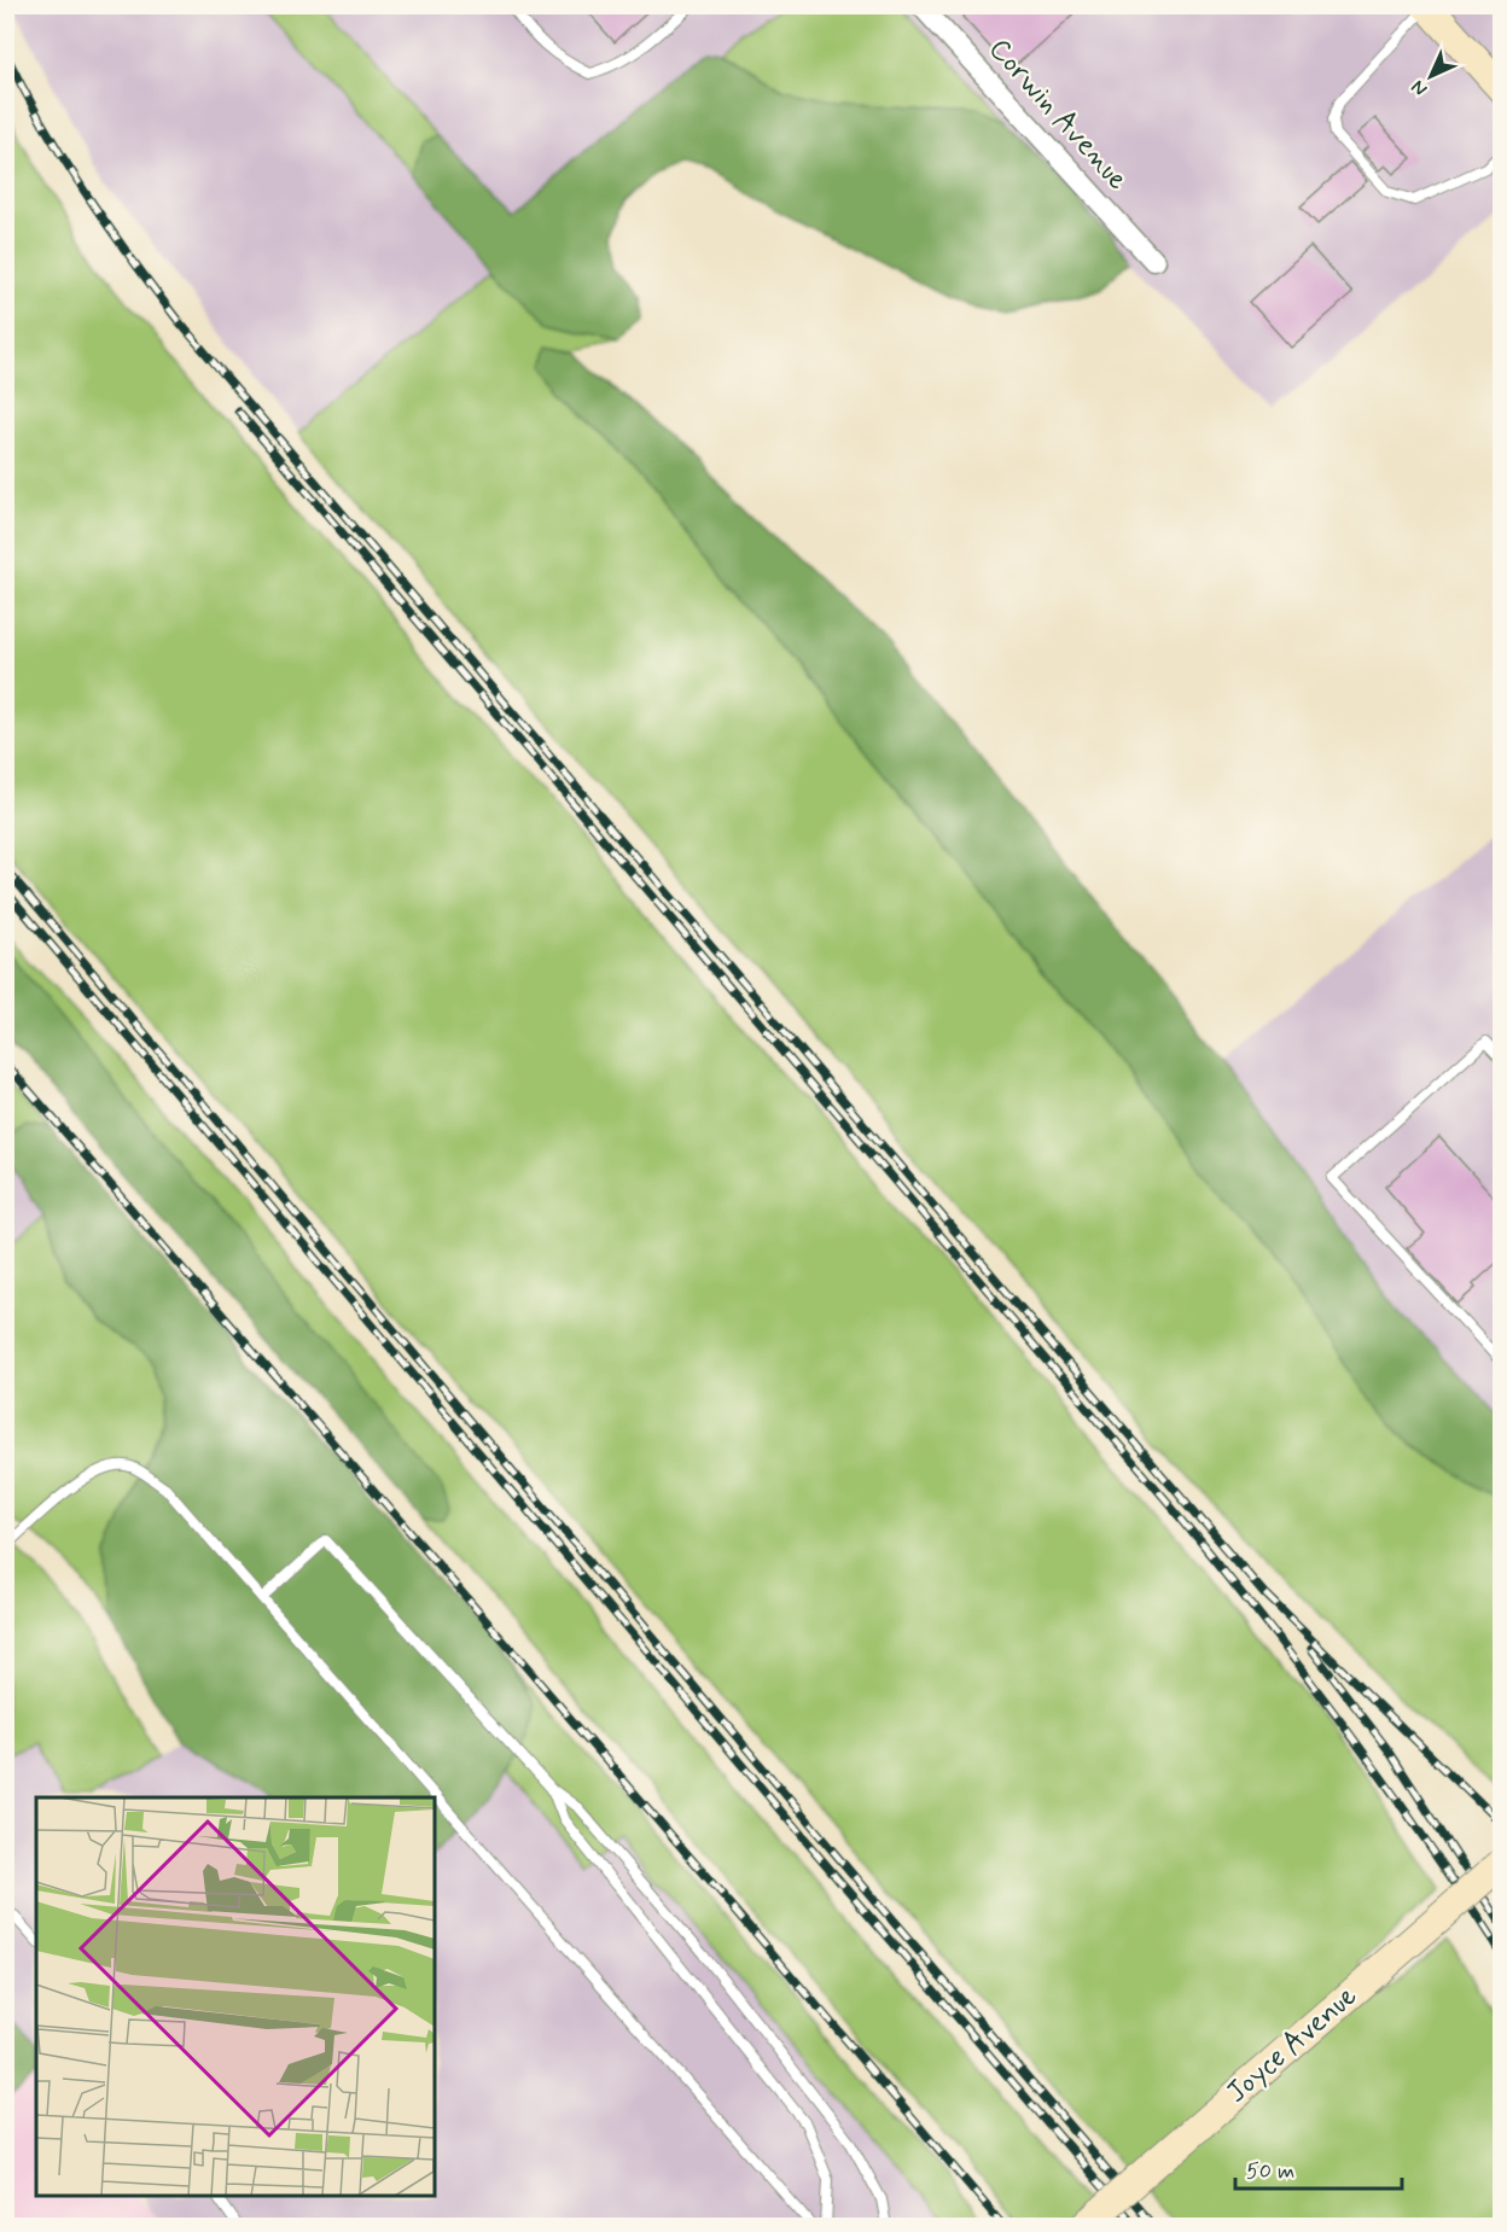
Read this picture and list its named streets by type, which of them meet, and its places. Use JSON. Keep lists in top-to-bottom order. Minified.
{"streets":{"street":["Corwin Avenue","Joyce Avenue"]},"scale_bar":"50 m","north":"bottom left"}
